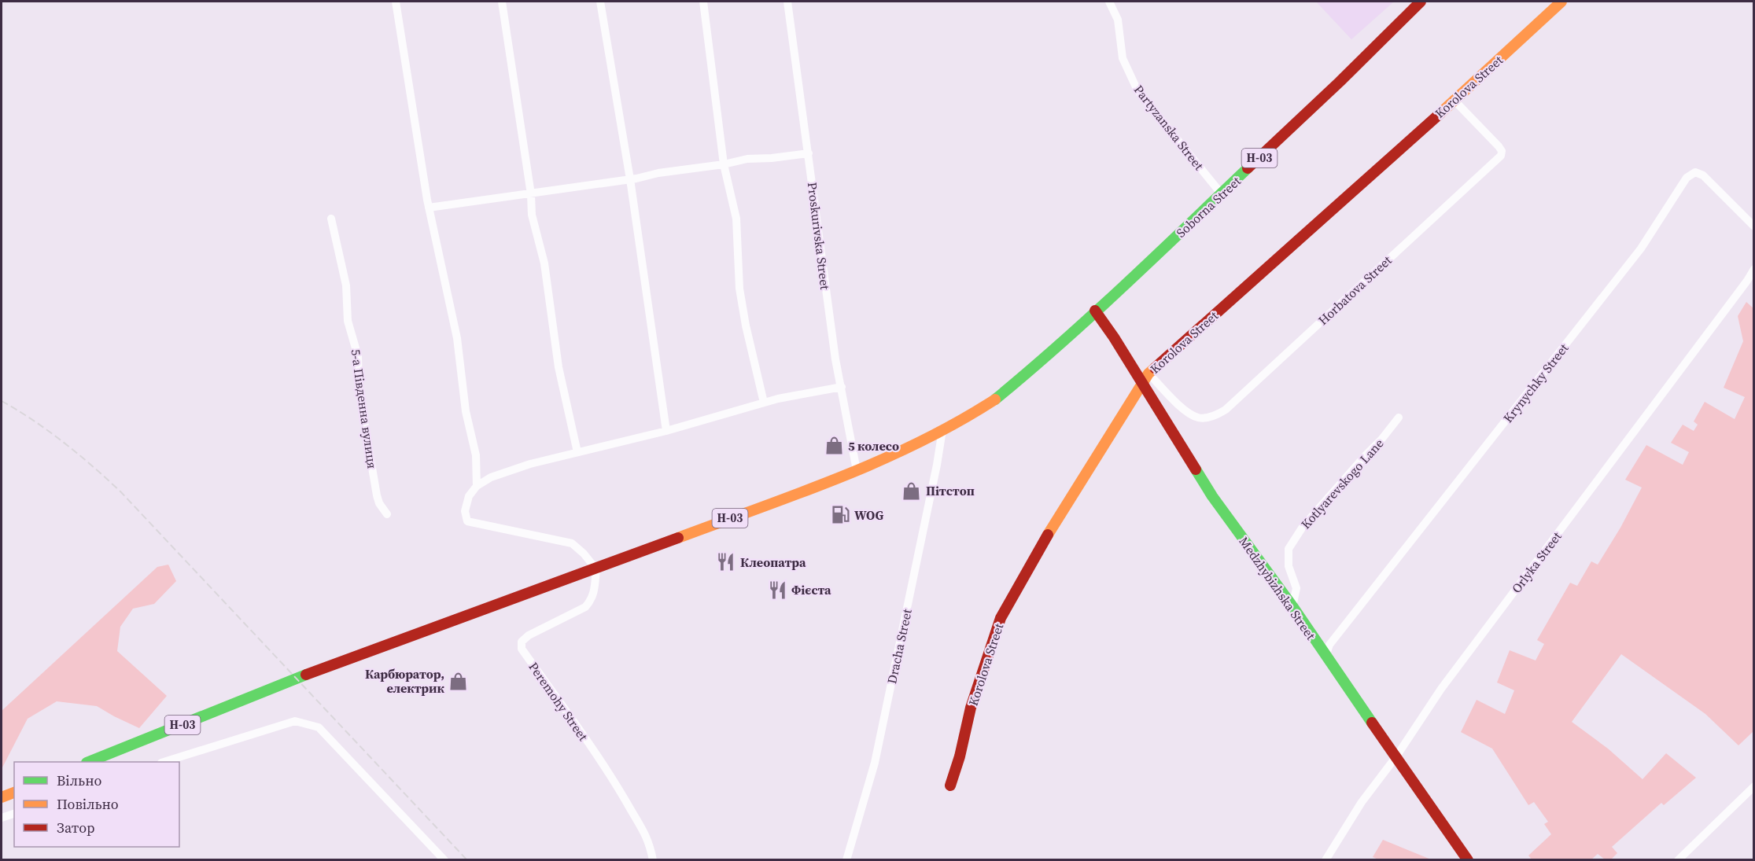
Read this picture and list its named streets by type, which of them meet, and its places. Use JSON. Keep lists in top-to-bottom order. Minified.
{"streets":{"main road":["Korolova Street","Н-03","Soborna Street","Medzhybizhska Street"],"street":["Partyzanska Street","Proskurivska Street","Horbatova Street","Krynychky Street","5-а Південна вулиця","Kotlyarevskogo Lane","Orlyka Street","Dracha Street","Peremohy Street"]},"crossings":[["Korolova Street","Horbatova Street"],["Korolova Street","Medzhybizhska Street"],["Partyzanska Street","Soborna Street"],["Н-03","Soborna Street"],["Н-03","Proskurivska Street"],["Н-03","Medzhybizhska Street"],["Н-03","Dracha Street"],["Н-03","Peremohy Street"],["Soborna Street","Medzhybizhska Street"],["Krynychky Street","Medzhybizhska Street"],["Kotlyarevskogo Lane","Medzhybizhska Street"],["Orlyka Street","Medzhybizhska Street"]],"places":{"shop":["5 колесо","Пітстоп","Карбюратор, електрик"],"fuel station":["WOG"],"restaurant":["Клеопатра","Фієста"]},"legend":["Вільно","Повільно","Затор"]}
